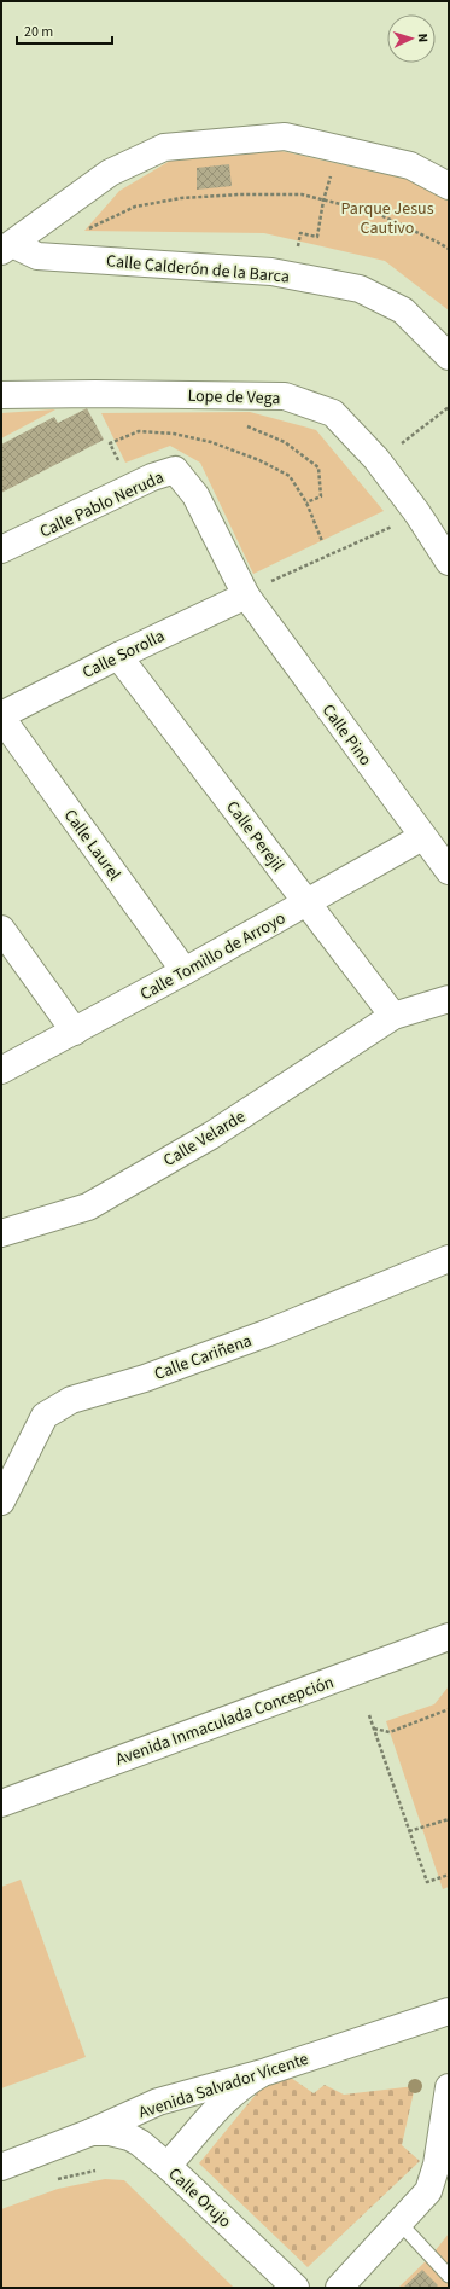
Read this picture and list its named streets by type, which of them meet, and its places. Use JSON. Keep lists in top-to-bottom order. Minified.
{"streets":{"street":["Calle Calderón de la Barca","Lope de Vega","Calle Pablo Neruda","Calle Sorolla","Calle Pino","Calle Perejil","Calle Laurel","Calle Tomillo de Arroyo","Calle Velarde","Calle Cariñena","Avenida Inmaculada Concepción","Avenida Salvador Vicente","Calle Orujo"]},"crossings":[["Calle Pablo Neruda","Calle Sorolla"],["Calle Pablo Neruda","Calle Pino"],["Calle Sorolla","Calle Pino"],["Calle Sorolla","Calle Perejil"],["Calle Sorolla","Calle Laurel"],["Calle Pino","Calle Tomillo de Arroyo"],["Calle Perejil","Calle Tomillo de Arroyo"],["Calle Perejil","Calle Velarde"],["Calle Laurel","Calle Tomillo de Arroyo"],["Avenida Salvador Vicente","Calle Orujo"]],"parks":["Parque Jesus Cautivo"],"scale_bar":"20 m","north":"right"}
